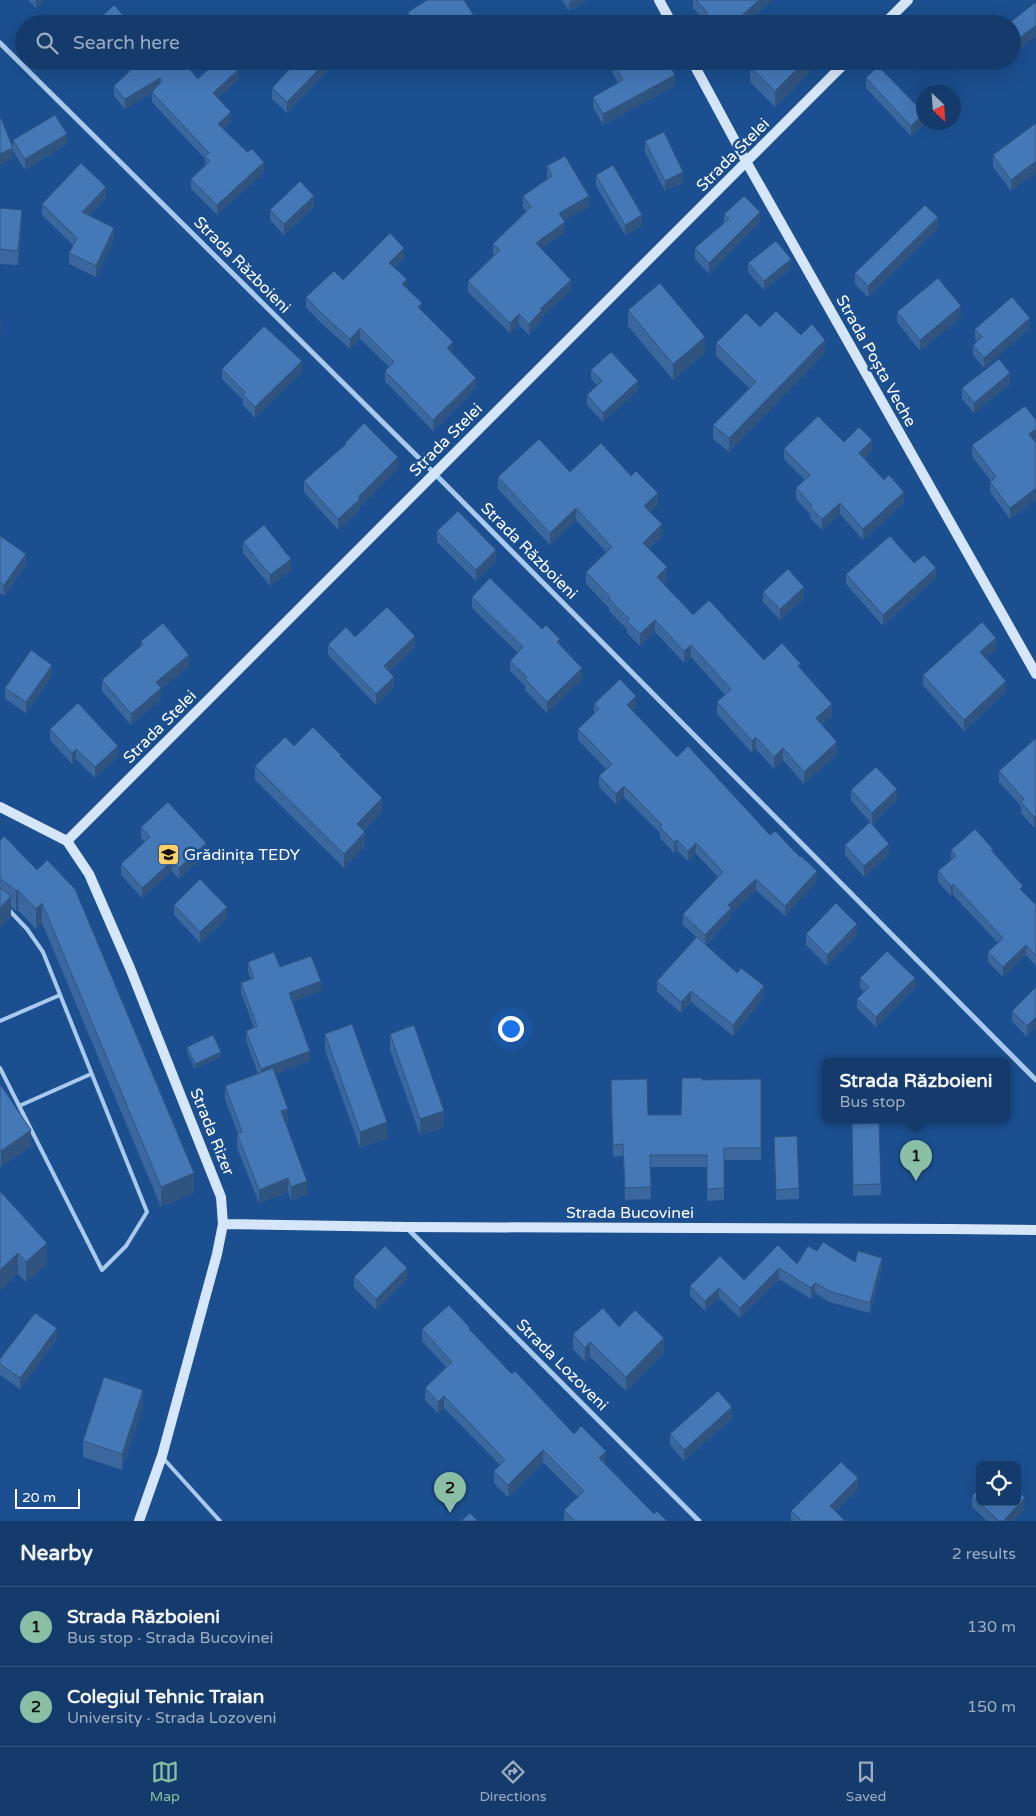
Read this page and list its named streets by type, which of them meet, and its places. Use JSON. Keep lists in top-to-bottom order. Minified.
{"streets":{"street":["Strada Stelei","Strada Războieni","Strada Poșta Veche","Strada Rizer","Strada Bucovinei","Strada Lozoveni"]},"crossings":[["Strada Stelei","Strada Războieni"],["Strada Stelei","Strada Poșta Veche"],["Strada Stelei","Strada Rizer"],["Strada Rizer","Strada Bucovinei"],["Strada Bucovinei","Strada Lozoveni"]],"places":{"school or university":["Grădinița TEDY"]},"scale_bar":"20 m","north":"bottom right","page":{"search":"Search here","popup":["Strada Războieni","Bus stop"],"pins":["1","2"],"scale":"20 m","heading":["Nearby","2 results"],"list":[{"mark":"1","name":"Strada Războieni","note":"Bus stop · Strada Bucovinei","value":"130 m"},{"mark":"2","name":"Colegiul Tehnic Traian","note":"University · Strada Lozoveni","value":"150 m"}],"nav":["Map","Directions","Saved"]}}
